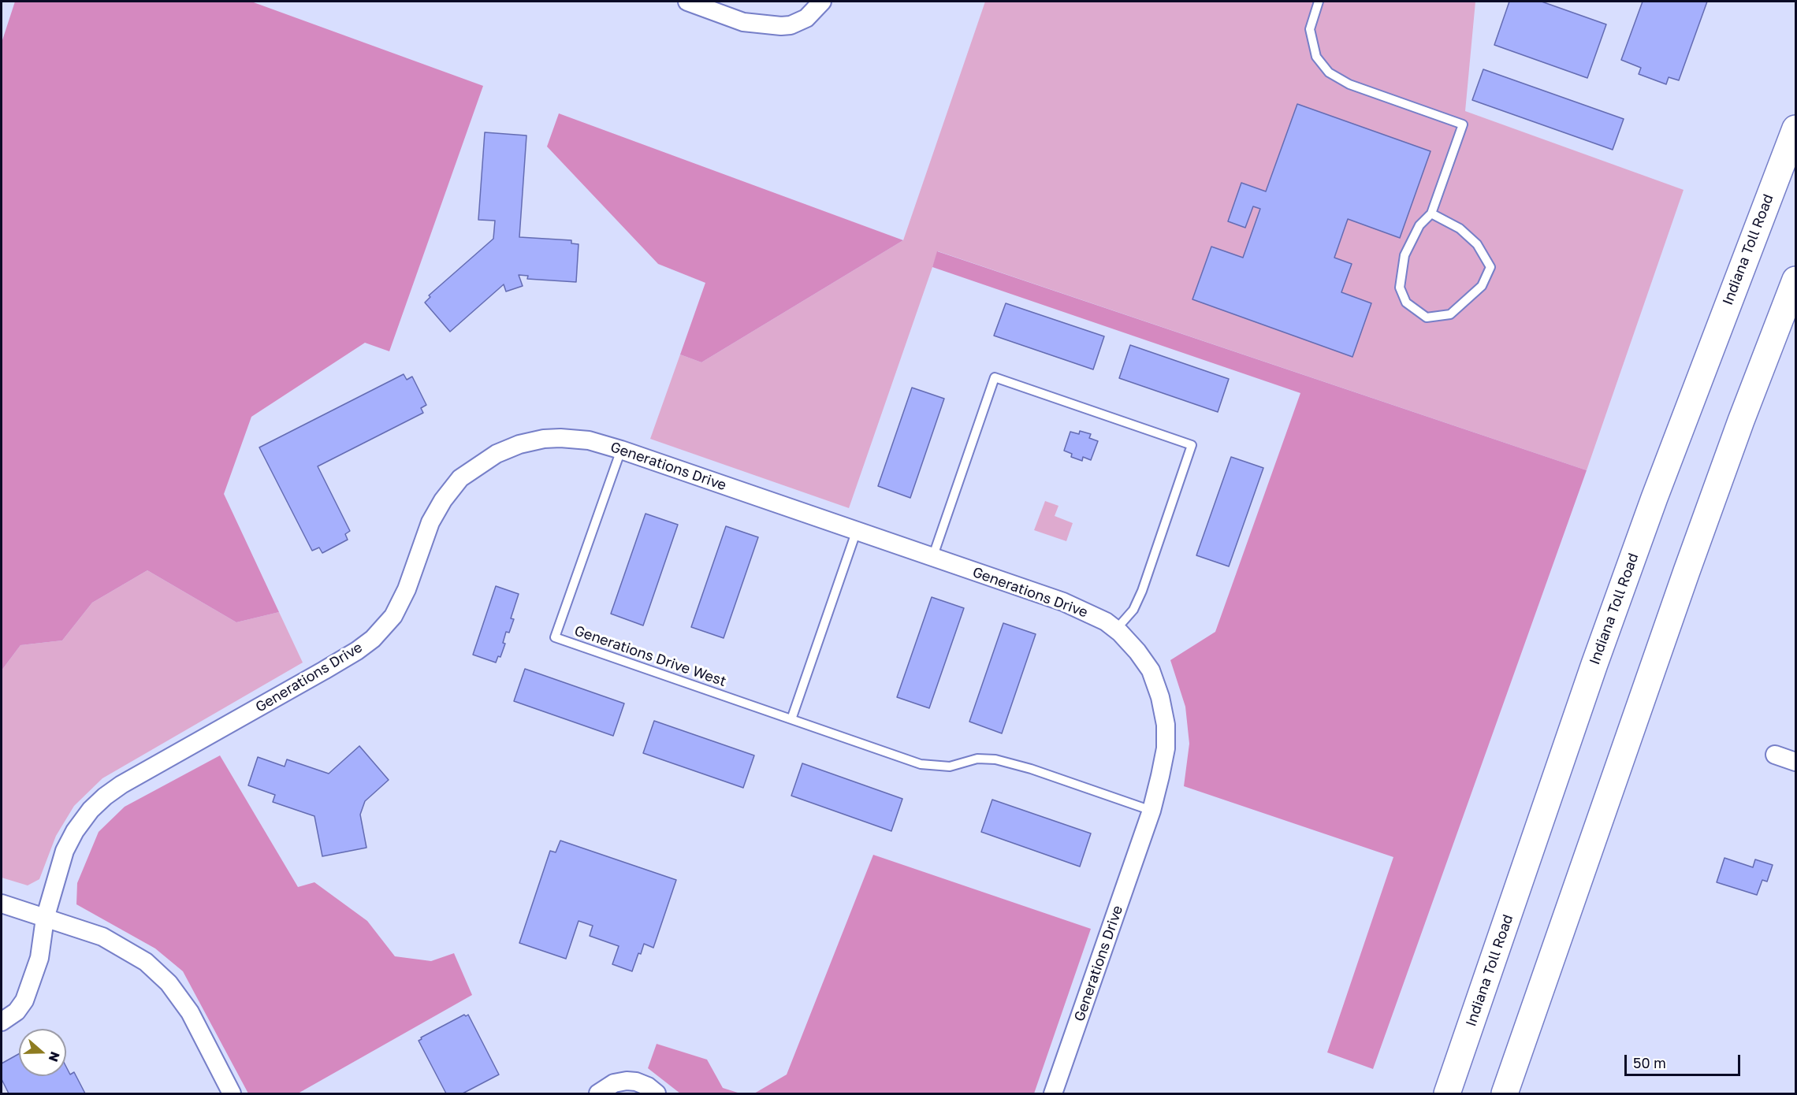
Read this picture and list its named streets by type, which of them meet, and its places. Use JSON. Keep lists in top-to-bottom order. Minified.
{"streets":{"highway":["Indiana Toll Road"],"street":["Generations Drive"],"lane":["Generations Drive West"]},"crossings":[["Generations Drive","Generations Drive West"]],"scale_bar":"50 m","north":"right"}
